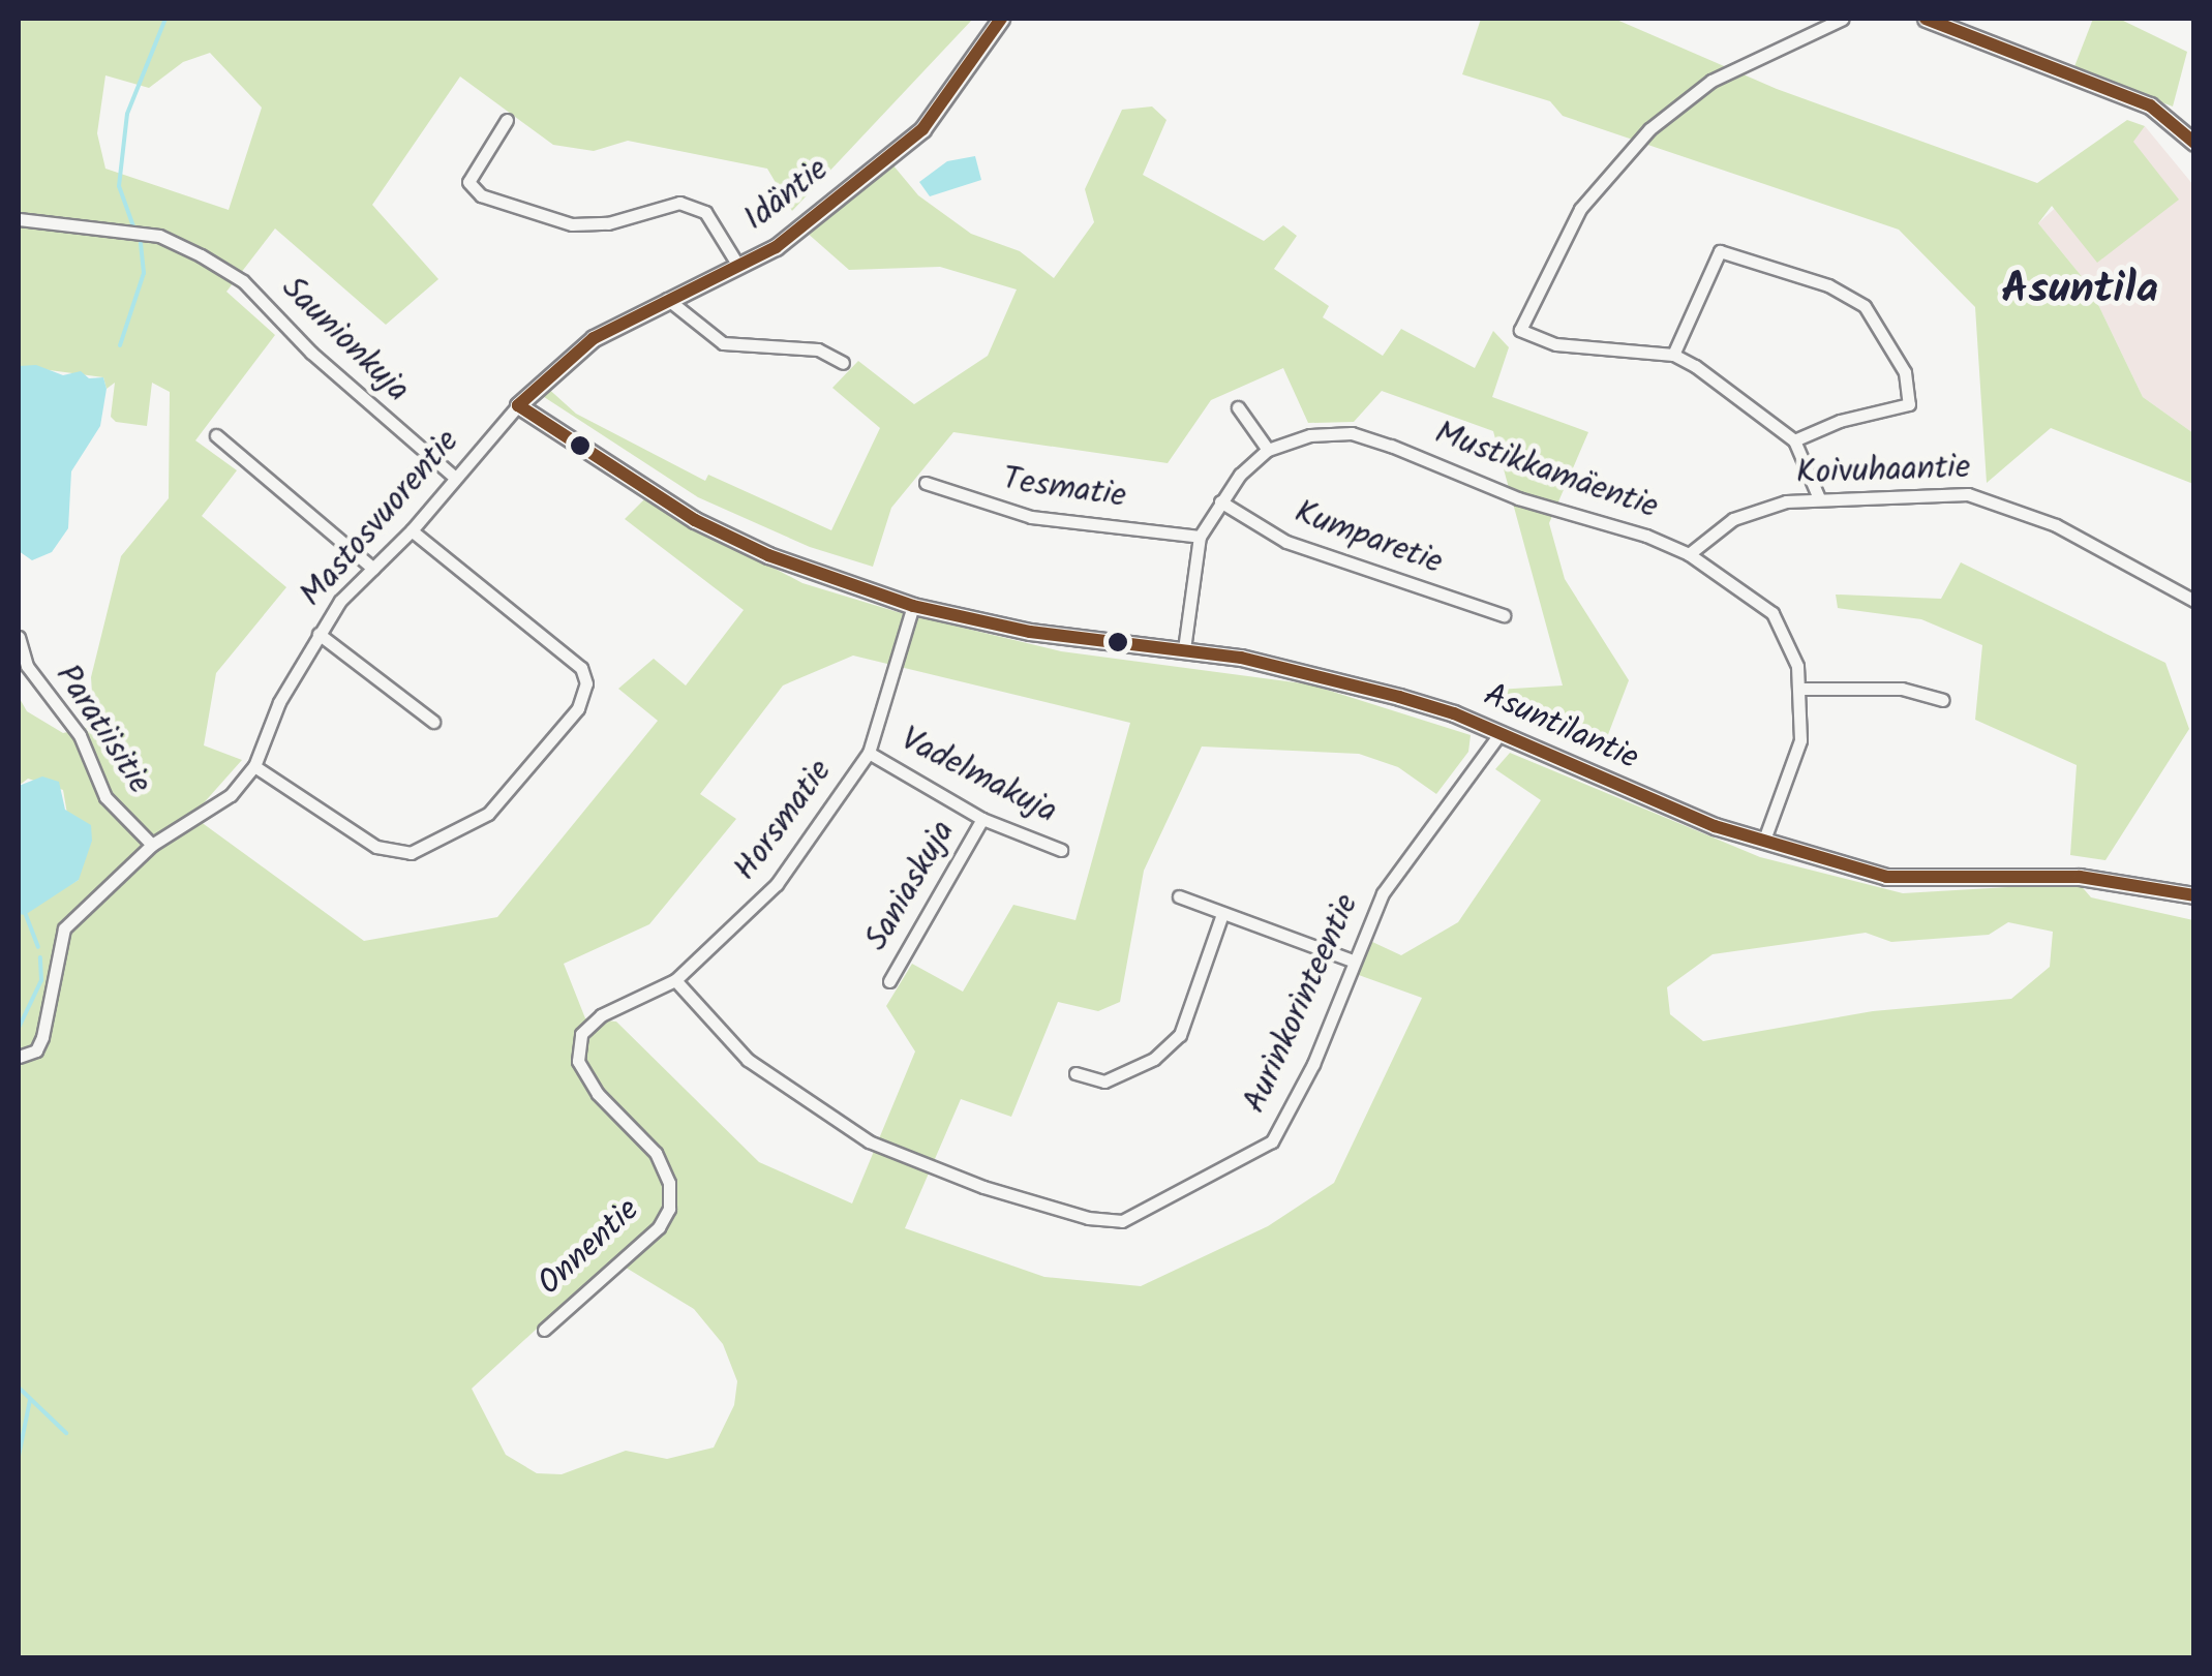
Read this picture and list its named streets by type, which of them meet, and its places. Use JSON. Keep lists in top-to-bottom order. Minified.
{"streets":{"street":["Idäntie","Saunionkuja","Mustikkamäentie","Koivuhaantie","Tesmatie","Mastosvuorentie","Kumparetie","Asuntilantie","Paratiisitie","Vadelmakuja","Horsmatie","Saniaskuja","Aurinkorinteentie","Onnentie"]},"crossings":[["Idäntie","Mastosvuorentie"],["Idäntie","Asuntilantie"],["Saunionkuja","Mastosvuorentie"],["Mustikkamäentie","Koivuhaantie"],["Mustikkamäentie","Asuntilantie"],["Mastosvuorentie","Asuntilantie"],["Mastosvuorentie","Paratiisitie"],["Asuntilantie","Horsmatie"],["Asuntilantie","Aurinkorinteentie"],["Vadelmakuja","Horsmatie"],["Vadelmakuja","Saniaskuja"],["Horsmatie","Aurinkorinteentie"],["Horsmatie","Onnentie"]],"districts":["Asuntila"]}
